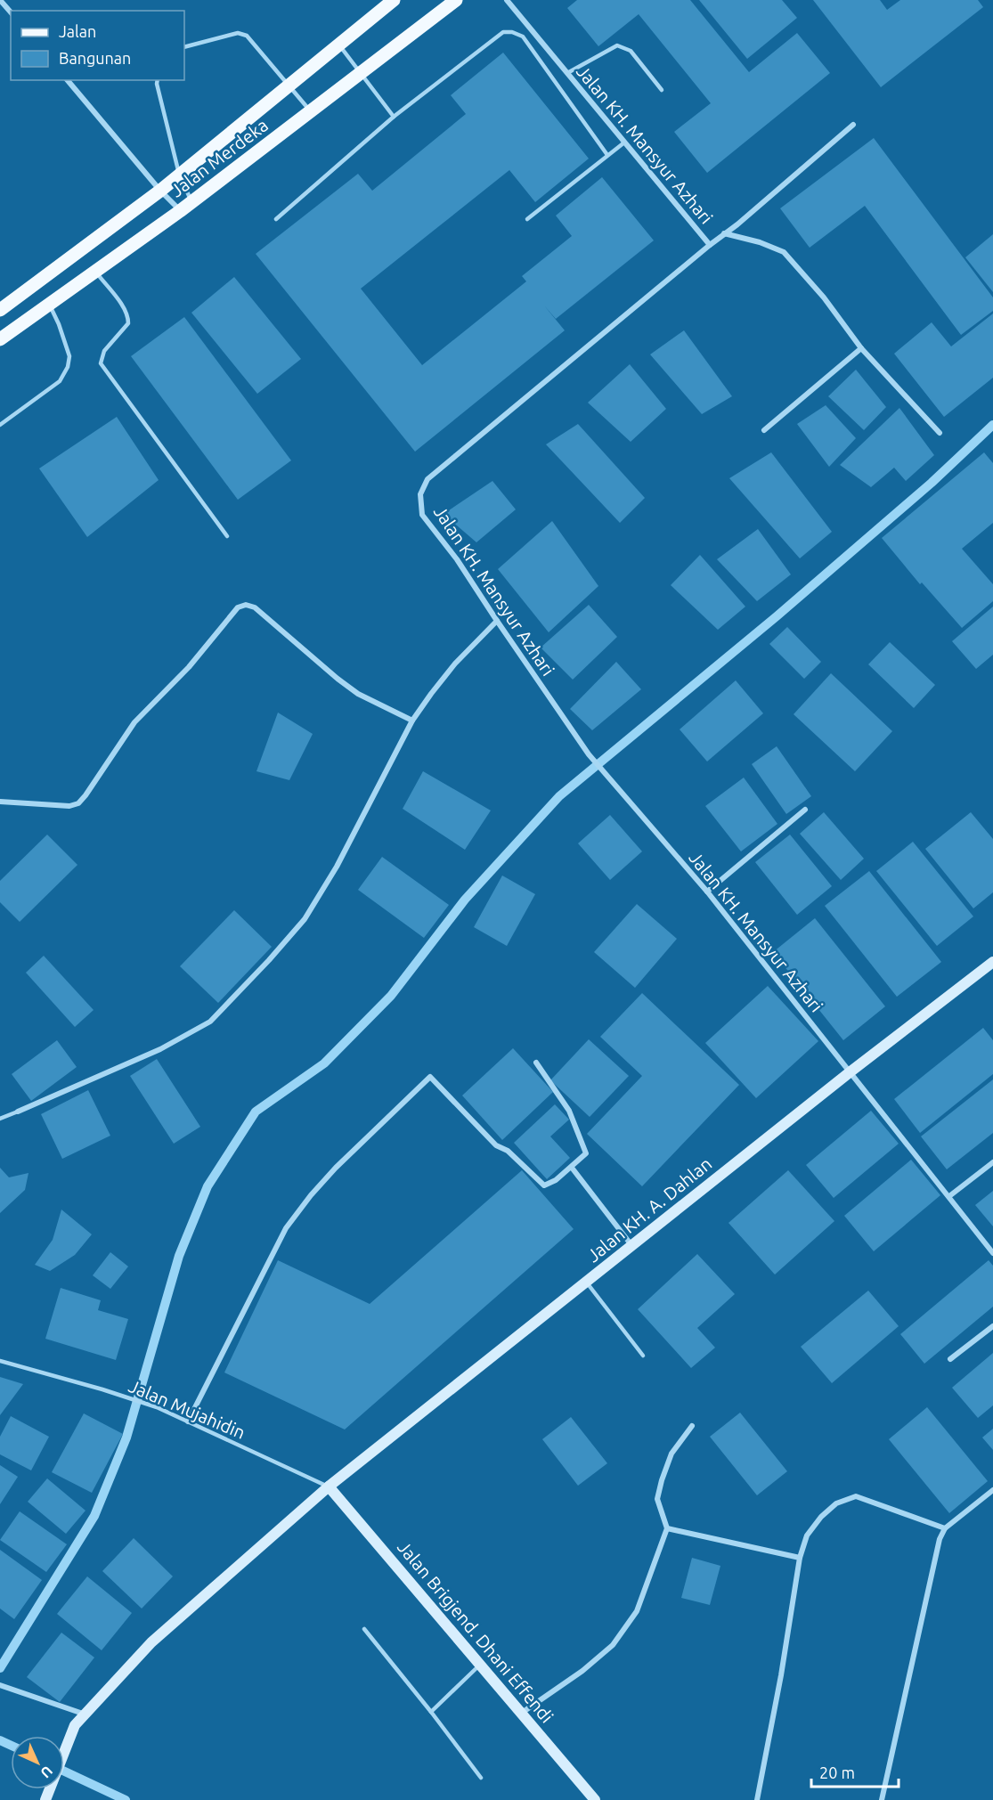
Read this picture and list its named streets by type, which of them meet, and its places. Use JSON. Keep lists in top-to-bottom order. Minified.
{"streets":{"main road":["Jalan Merdeka"],"street":["Jalan KH. Mansyur Azhari","Jalan KH. A. Dahlan","Jalan Brigjend. Dhani Effendi"],"lane":["Jalan Mujahidin"]},"crossings":[["Jalan KH. Mansyur Azhari","Jalan KH. A. Dahlan"],["Jalan KH. A. Dahlan","Jalan Mujahidin"],["Jalan KH. A. Dahlan","Jalan Brigjend. Dhani Effendi"],["Jalan Mujahidin","Jalan Brigjend. Dhani Effendi"]],"legend":["Jalan","Bangunan"],"scale_bar":"20 m","north":"bottom right"}
